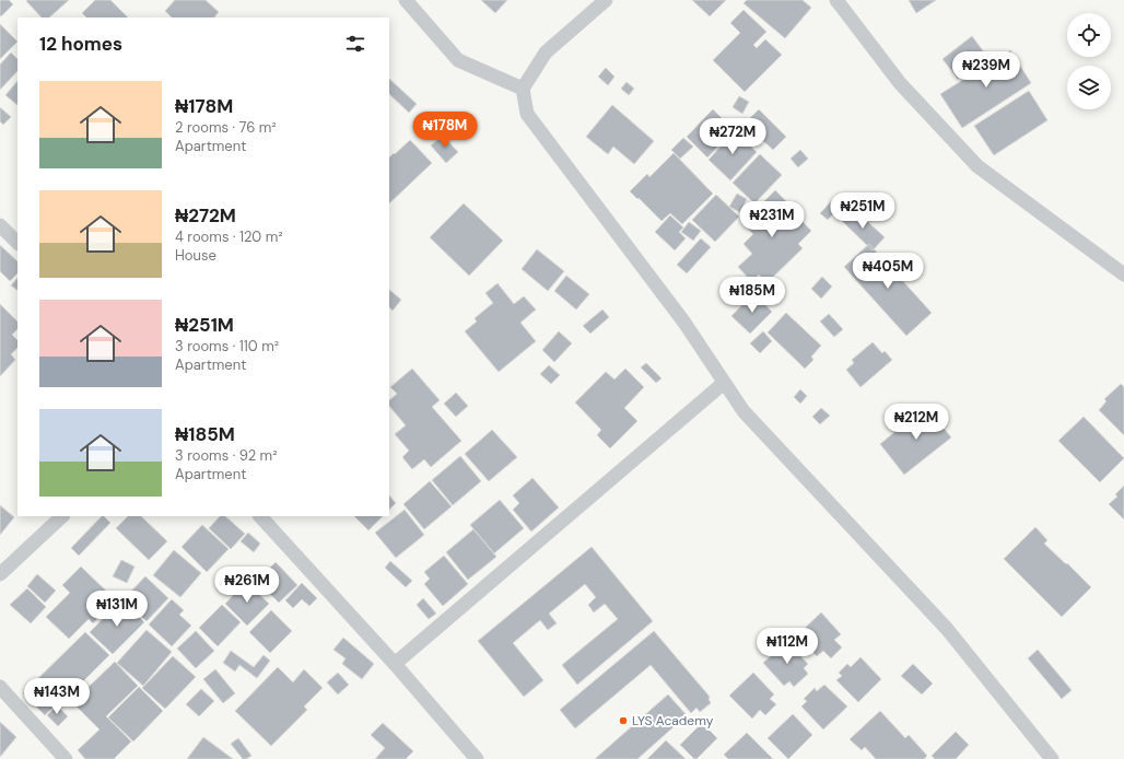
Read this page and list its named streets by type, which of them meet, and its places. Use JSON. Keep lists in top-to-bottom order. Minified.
{"places":["LYS Academy"],"page":{"heading":"12 homes","price":["₦239M","₦178M","₦272M","₦251M","₦231M","₦405M","₦185M","₦212M","₦261M","₦131M","₦112M","₦143M"],"list":[{"name":"₦178M","note":"2 rooms · 76 m² · Apartment"},{"name":"₦272M","note":"4 rooms · 120 m² · House"},{"name":"₦251M","note":"3 rooms · 110 m² · Apartment"},{"name":"₦185M","note":"3 rooms · 92 m² · Apartment"}]}}
